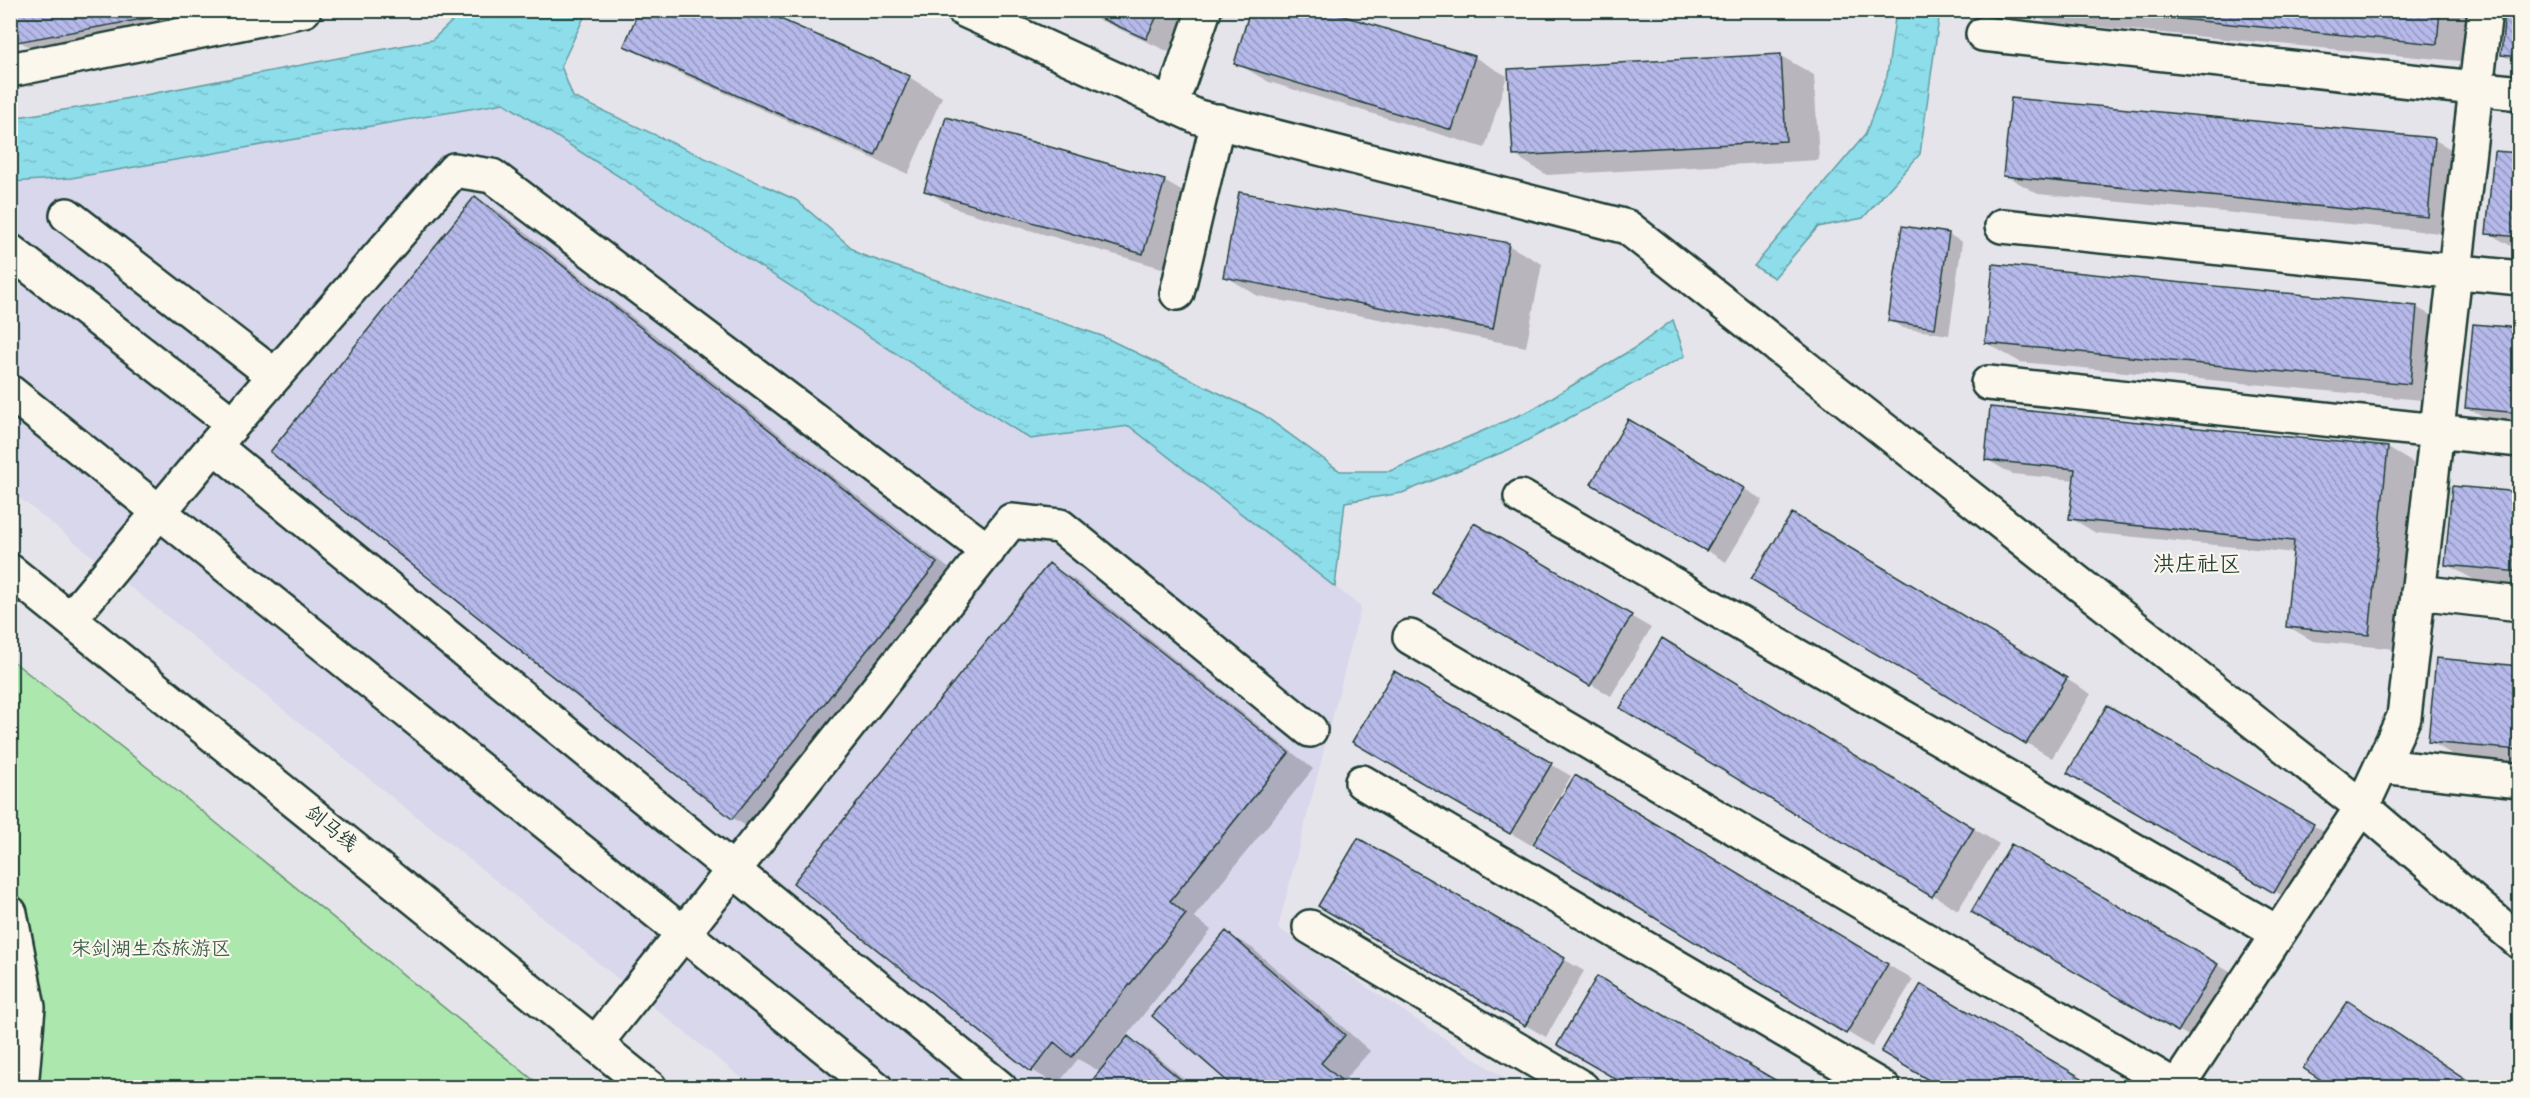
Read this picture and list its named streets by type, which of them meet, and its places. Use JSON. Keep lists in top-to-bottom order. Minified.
{"streets":{"main road":["剑马线"]},"districts":["洪庄社区"],"parks":["宋剑湖生态旅游区"]}
